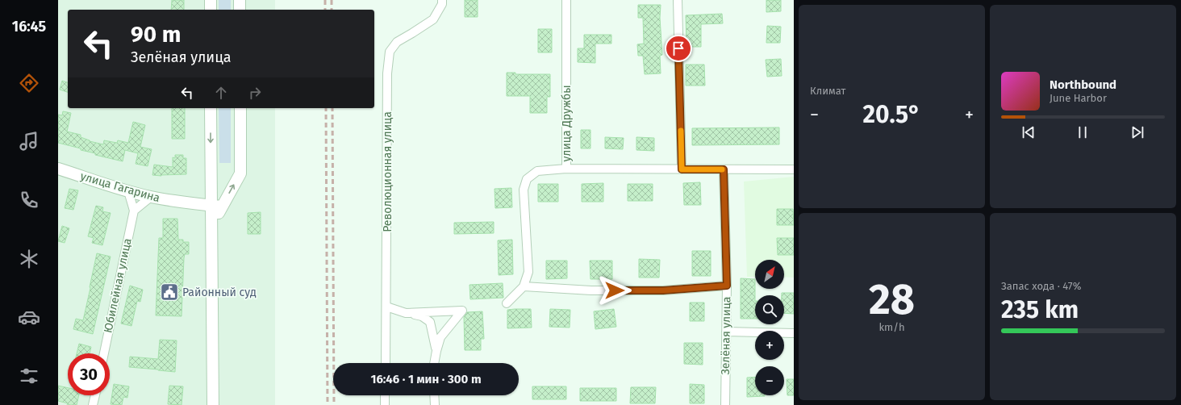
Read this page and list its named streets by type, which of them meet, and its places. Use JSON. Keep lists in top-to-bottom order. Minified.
{"streets":{"main road":["улица Гагарина"],"street":["улица Дружбы","Революционная улица","Юбилейная улица","Зелёная улица"]},"crossings":[["улица Гагарина","Юбилейная улица"]],"places":{"public building":["Районный суд"]},"north":"top right","page":{"tabs":"16:45","tile":["Климат",["28","km/h"],["Запас хода · 47%","235 km"]],"turn":["90 m","Зелёная улица"],"song":["Northbound","June Harbor"],"heat":["−","20.5°","+"],"map_buttons":["+","−"],"limit":"30","trip":"16:46 · 1 мин · 300 m"}}
